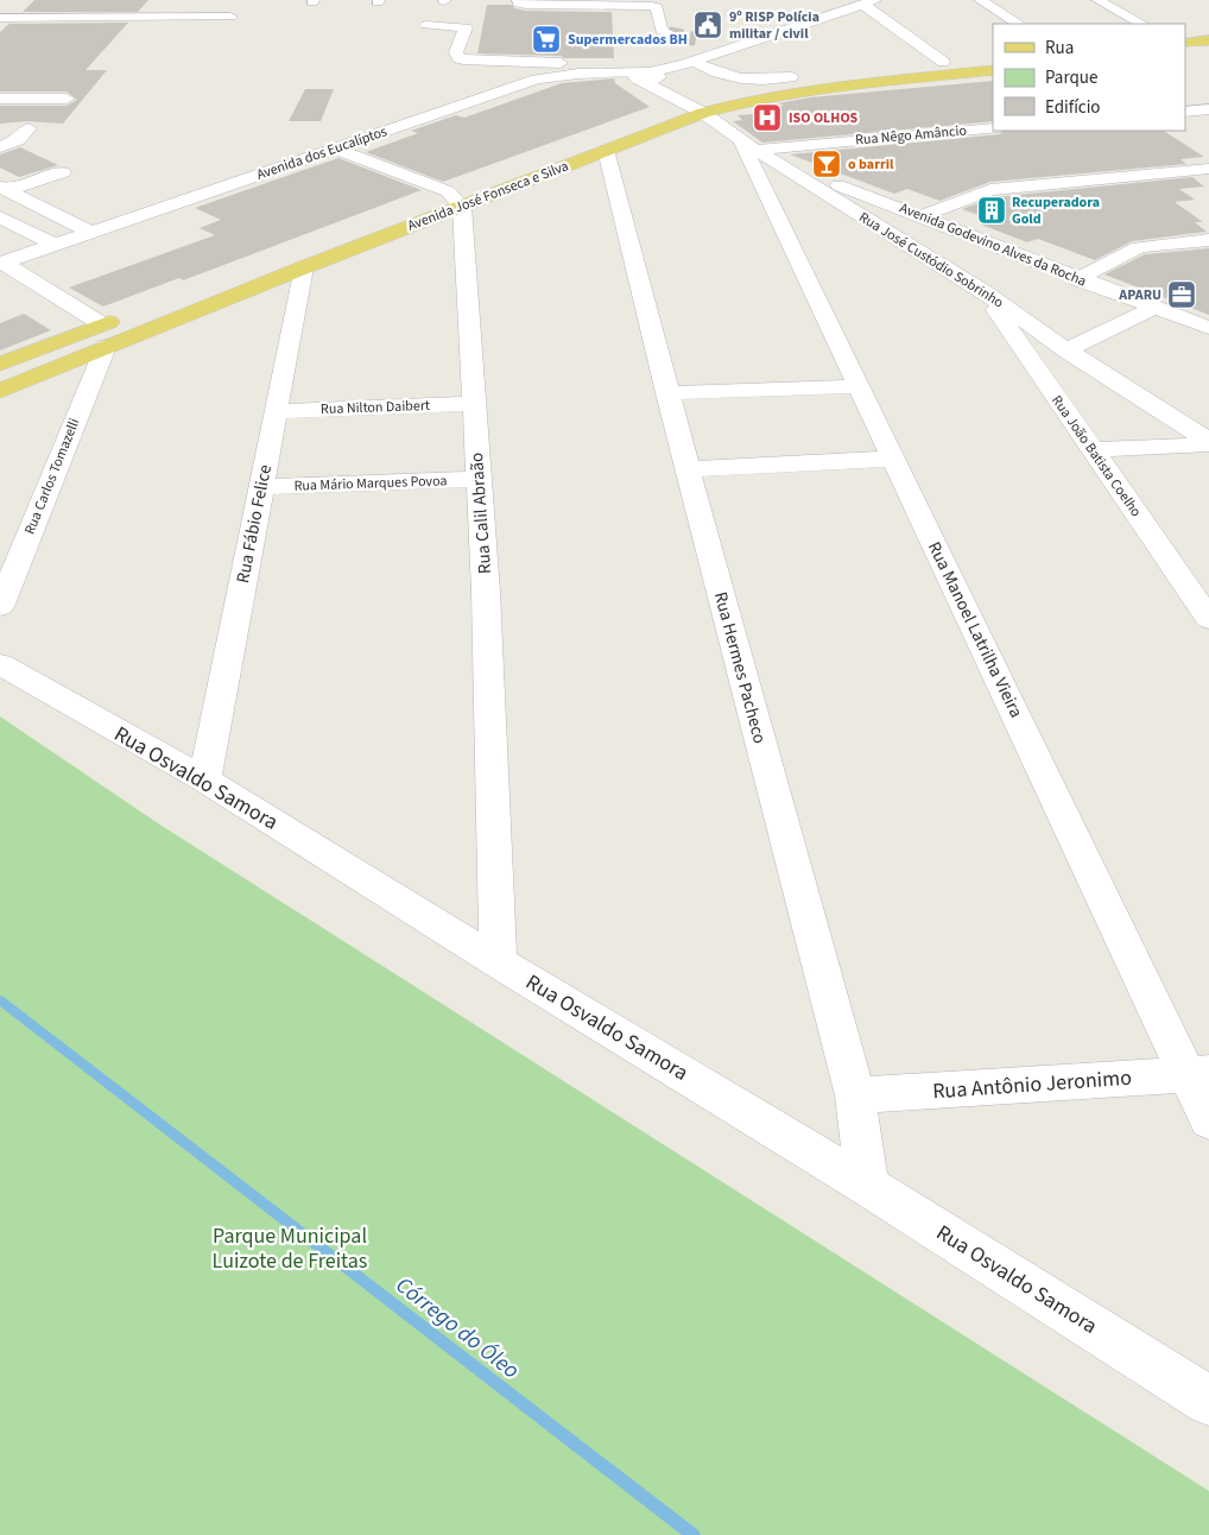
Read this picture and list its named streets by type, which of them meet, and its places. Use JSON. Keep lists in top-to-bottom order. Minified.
{"streets":{"main road":["Avenida José Fonseca e Silva"],"street":["Rua Nêgo Amâncio","Avenida dos Eucalíptos","Avenida Godevino Alves da Rocha","Rua José Custódio Sobrinho","Rua Nilton Daibert","Rua João Batista Coelho","Rua Carlos Tomazelli","Rua Mário Marques Povoa","Rua Calil Abraão","Rua Fábio Felice","Rua Manoel Latrilha Vieira","Rua Hermes Pacheco","Rua Osvaldo Samora","Rua Antônio Jeronimo"]},"crossings":[["Rua Nêgo Amâncio","Rua José Custódio Sobrinho"],["Rua Nêgo Amâncio","Rua Manoel Latrilha Vieira"],["Avenida dos Eucalíptos","Rua José Custódio Sobrinho"],["Avenida José Fonseca e Silva","Rua José Custódio Sobrinho"],["Avenida José Fonseca e Silva","Rua Carlos Tomazelli"],["Avenida José Fonseca e Silva","Rua Calil Abraão"],["Avenida José Fonseca e Silva","Rua Fábio Felice"],["Avenida José Fonseca e Silva","Rua Hermes Pacheco"],["Avenida Godevino Alves da Rocha","Rua José Custódio Sobrinho"],["Rua José Custódio Sobrinho","Rua João Batista Coelho"],["Rua José Custódio Sobrinho","Rua Manoel Latrilha Vieira"],["Rua Nilton Daibert","Rua Calil Abraão"],["Rua Nilton Daibert","Rua Fábio Felice"],["Rua Mário Marques Povoa","Rua Calil Abraão"],["Rua Mário Marques Povoa","Rua Fábio Felice"],["Rua Calil Abraão","Rua Osvaldo Samora"],["Rua Fábio Felice","Rua Osvaldo Samora"],["Rua Manoel Latrilha Vieira","Rua Antônio Jeronimo"],["Rua Hermes Pacheco","Rua Osvaldo Samora"],["Rua Hermes Pacheco","Rua Antônio Jeronimo"]],"water":["Córrego do Óleo"],"parks":["Parque Municipal Luizote de Freitas"],"places":{"public building":["9º RISP Polícia militar / civil"],"supermarket":["Supermercados BH"],"hospital":["ISO OLHOS"],"bar":["o barril"],"building":["Recuperadora Gold"],"office":["APARU"]},"legend":["Rua","Parque","Edifício"]}
